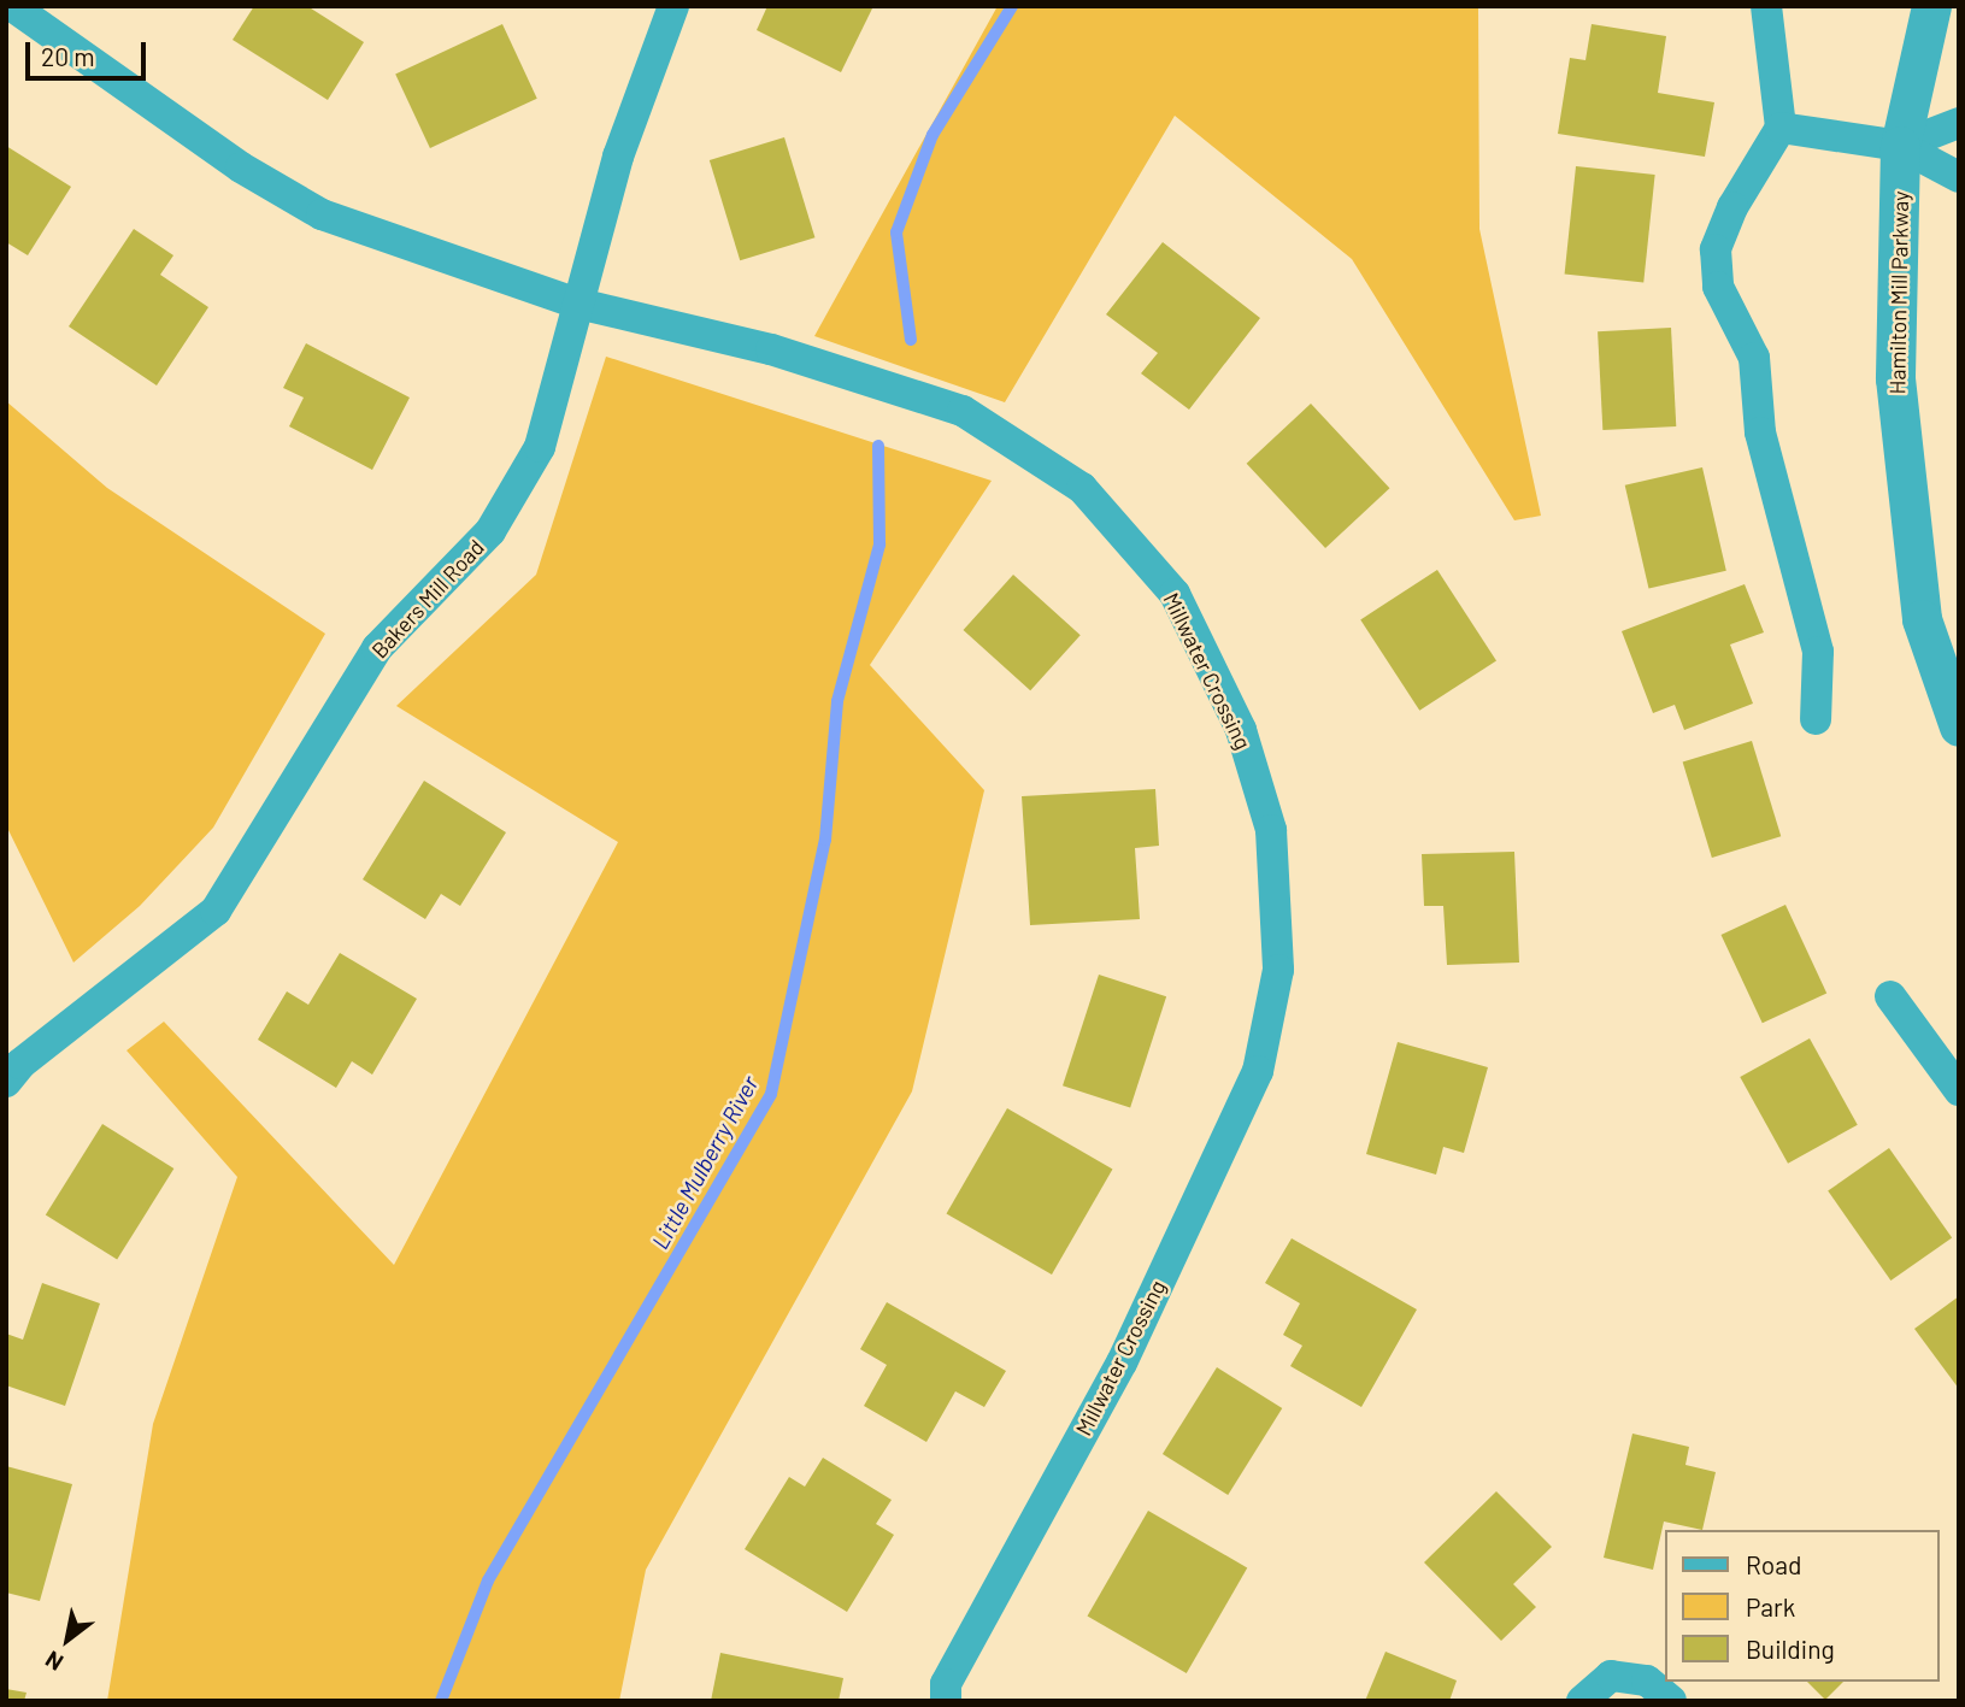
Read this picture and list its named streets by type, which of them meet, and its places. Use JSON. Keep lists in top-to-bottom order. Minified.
{"streets":{"street":["Hamilton Mill Parkway","Bakers Mill Road","Millwater Crossing"]},"crossings":[["Bakers Mill Road","Millwater Crossing"]],"water":["Little Mulberry River"],"legend":["Road","Park","Building"],"scale_bar":"20 m","north":"bottom left"}
